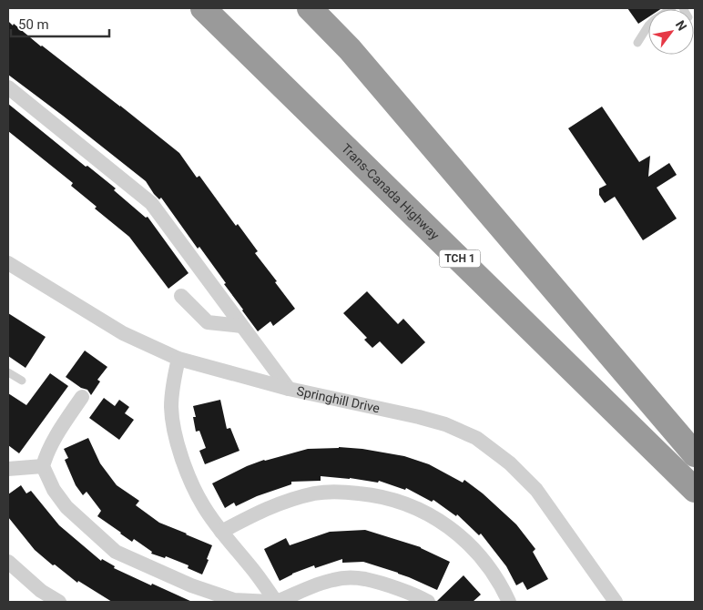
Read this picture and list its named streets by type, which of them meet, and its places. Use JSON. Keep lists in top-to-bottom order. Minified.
{"streets":{"highway":["Trans-Canada Highway","TCH 1"],"street":["Springhill Drive"]},"scale_bar":"50 m","north":"top right"}
